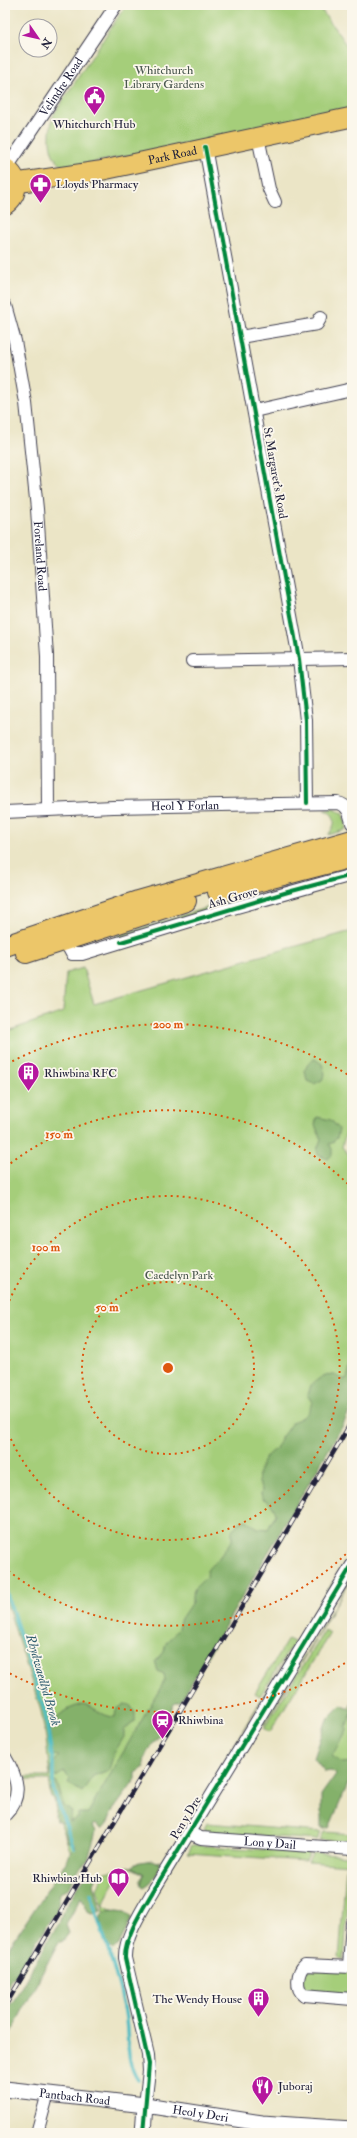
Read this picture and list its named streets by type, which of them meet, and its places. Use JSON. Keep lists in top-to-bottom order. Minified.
{"streets":{"highway":["Ash Grove"],"main road":["Park Road"],"street":["Velindre Road","St Margaret's Road","Foreland Road","Heol Y Forlan","Pen y Dre","Lon y Dail","Pantbach Road","Heol y Deri"]},"crossings":[["Velindre Road","Park Road"],["Park Road","St Margaret's Road"],["St Margaret's Road","Heol Y Forlan"],["Foreland Road","Heol Y Forlan"],["Pen y Dre","Lon y Dail"],["Pen y Dre","Pantbach Road"],["Pen y Dre","Heol y Deri"],["Pantbach Road","Heol y Deri"]],"water":["Rhydwaedlyd Brook"],"parks":["Whitchurch Library Gardens","Caedelyn Park"],"places":{"public building":["Whitchurch Hub"],"pharmacy":["Lloyds Pharmacy"],"building":["Rhiwbina RFC","The Wendy House"],"station":["Rhiwbina"],"library":["Rhiwbina Hub"],"restaurant":["Juboraj"]},"north":"bottom right","rings":["200 m","150 m","100 m","50 m"]}
